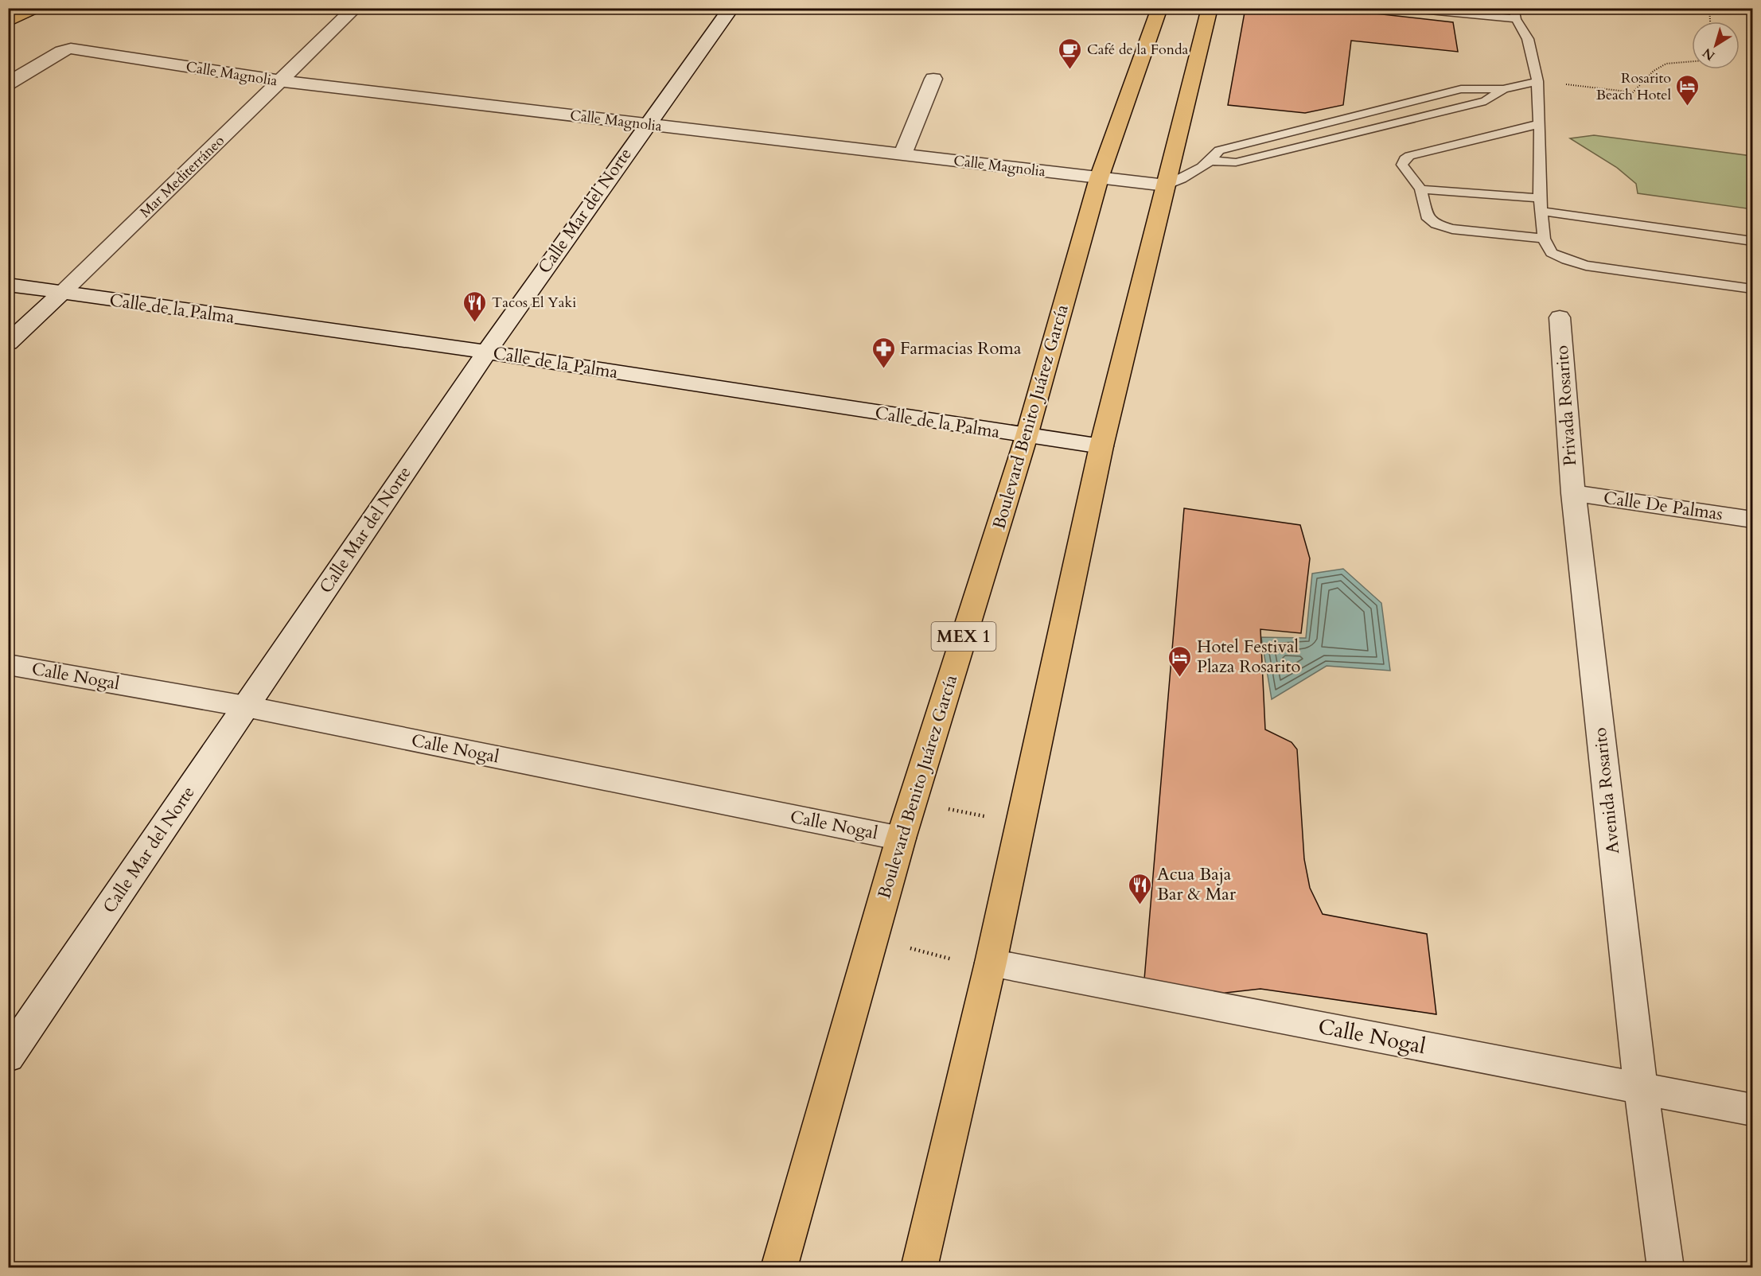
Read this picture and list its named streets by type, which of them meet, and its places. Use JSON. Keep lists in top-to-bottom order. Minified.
{"streets":{"main road":["Boulevard Benito Juárez García","MEX 1"],"street":["Calle Magnolia","Mar Mediterráneo","Calle Mar del Norte","Calle de la Palma","Privada Rosarito","Calle De Palmas","Calle Nogal","Avenida Rosarito"]},"crossings":[["Calle Magnolia","Mar Mediterráneo"],["Calle Magnolia","Calle Mar del Norte"],["Calle Magnolia","Boulevard Benito Juárez García"],["Mar Mediterráneo","Calle de la Palma"],["Calle Mar del Norte","Calle de la Palma"],["Calle Mar del Norte","Calle Nogal"],["Calle de la Palma","Boulevard Benito Juárez García"],["Privada Rosarito","Calle De Palmas"],["Privada Rosarito","Avenida Rosarito"],["Boulevard Benito Juárez García","Calle Nogal"],["Calle De Palmas","Avenida Rosarito"],["Calle Nogal","Avenida Rosarito"]],"places":{"cafe":["Café de la Fonda"],"hotel":["Rosarito Beach Hotel","Hotel Festival Plaza Rosarito"],"restaurant":["Tacos El Yaki","Acua Baja Bar & Mar"],"pharmacy":["Farmacias Roma"]},"north":"bottom left"}
